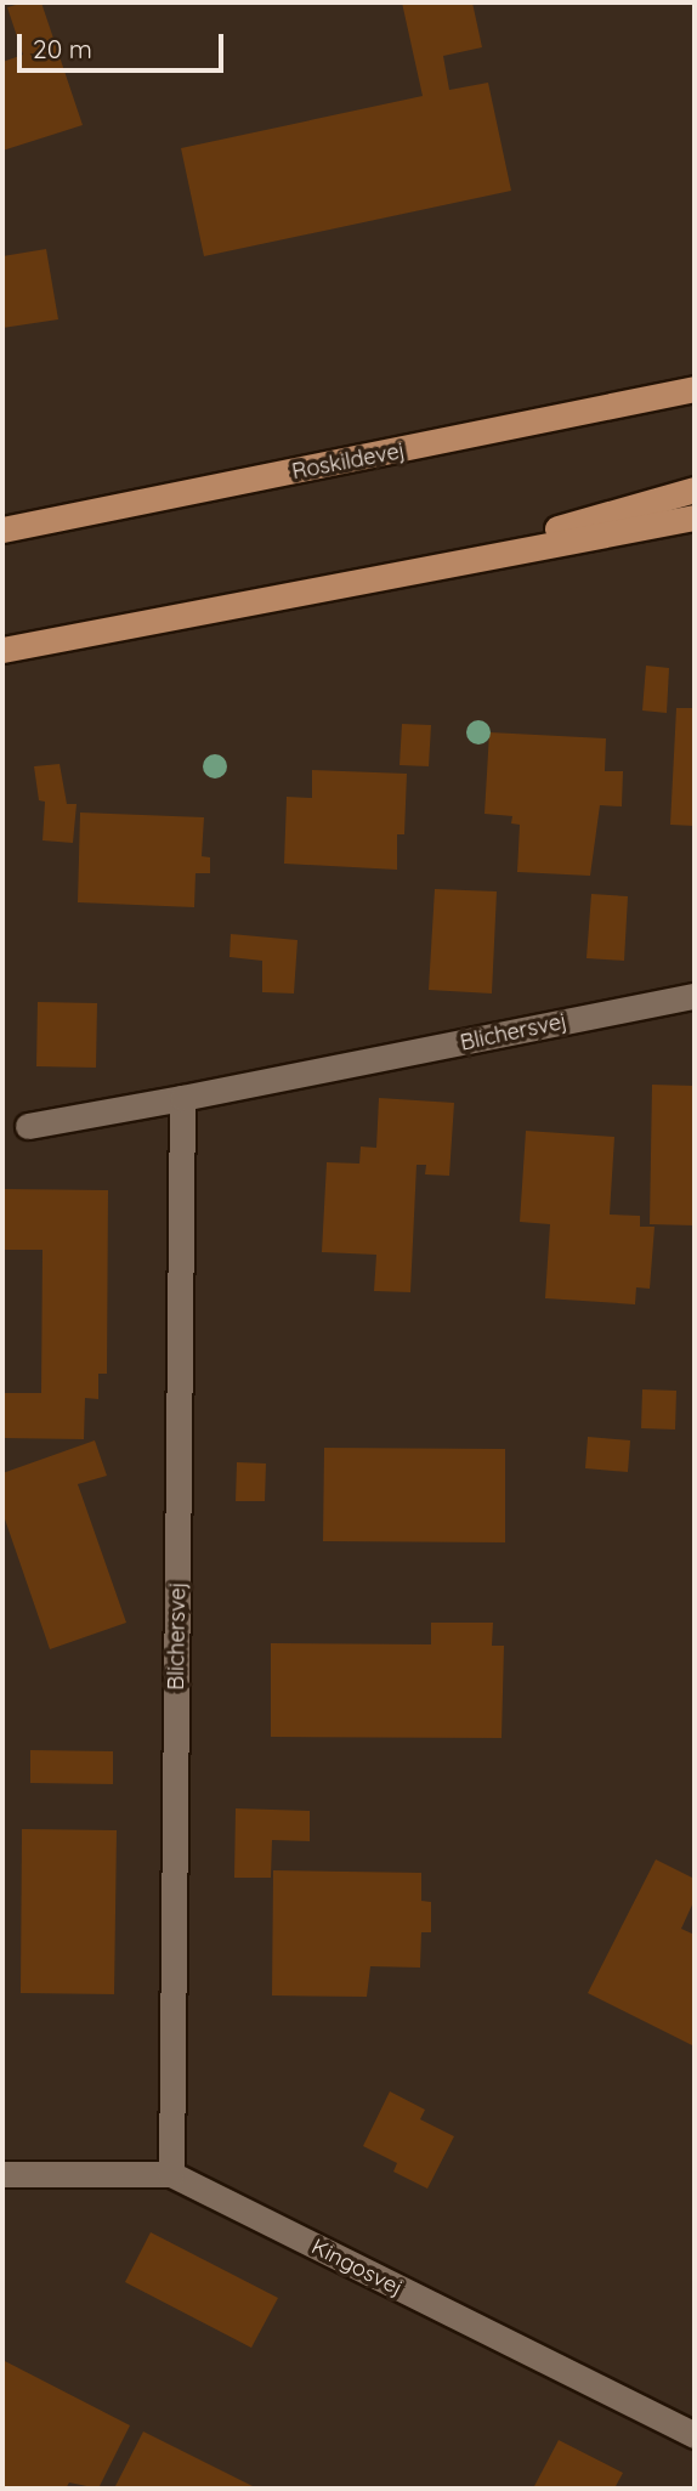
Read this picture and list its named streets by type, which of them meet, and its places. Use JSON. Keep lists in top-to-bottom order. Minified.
{"streets":{"main road":["Roskildevej"],"street":["Blichersvej","Kingosvej"]},"crossings":[["Blichersvej","Kingosvej"]],"scale_bar":"20 m"}
